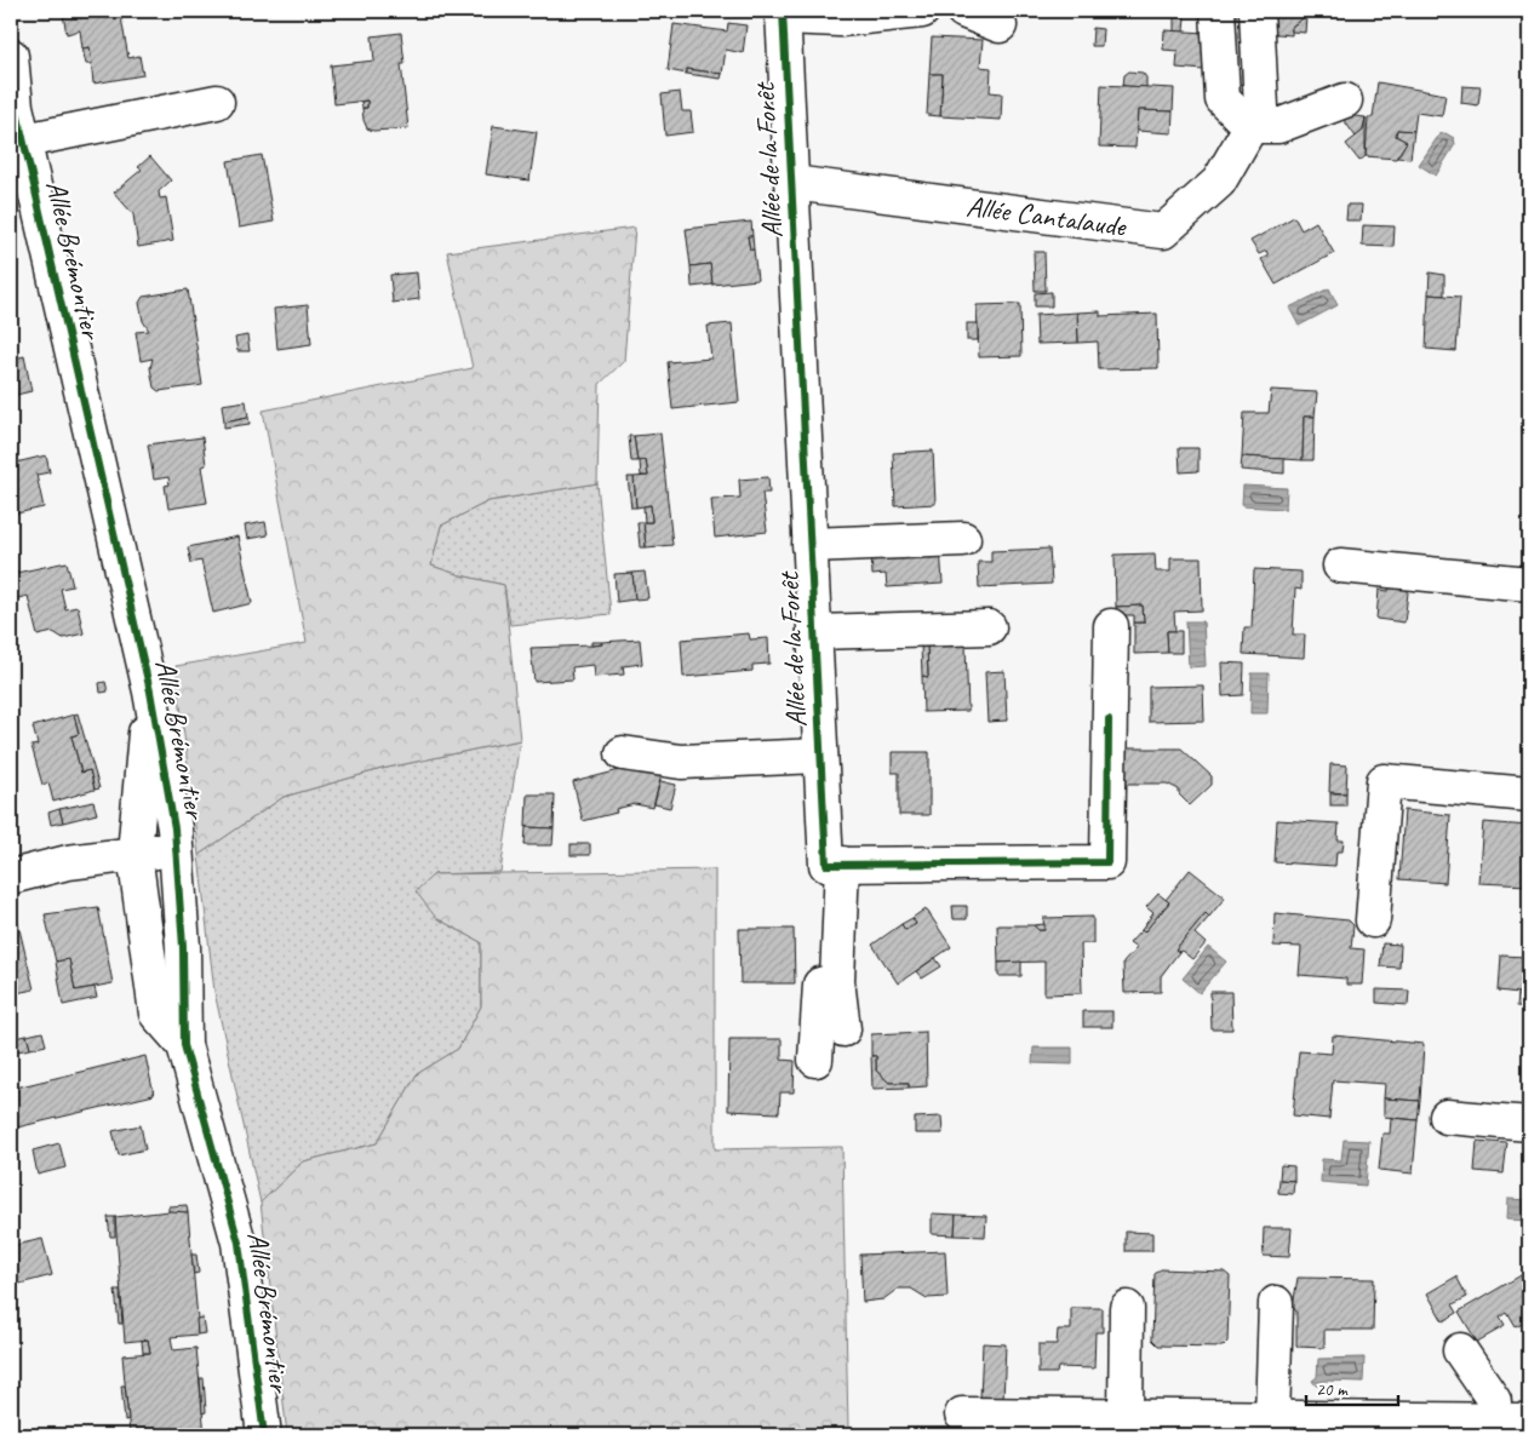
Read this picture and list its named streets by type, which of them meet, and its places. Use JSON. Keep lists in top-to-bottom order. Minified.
{"streets":{"street":["Allée de la Forêt","Allée Cantalaude","Allée Brémontier"]},"crossings":[["Allée de la Forêt","Allée Cantalaude"]],"scale_bar":"20 m"}
